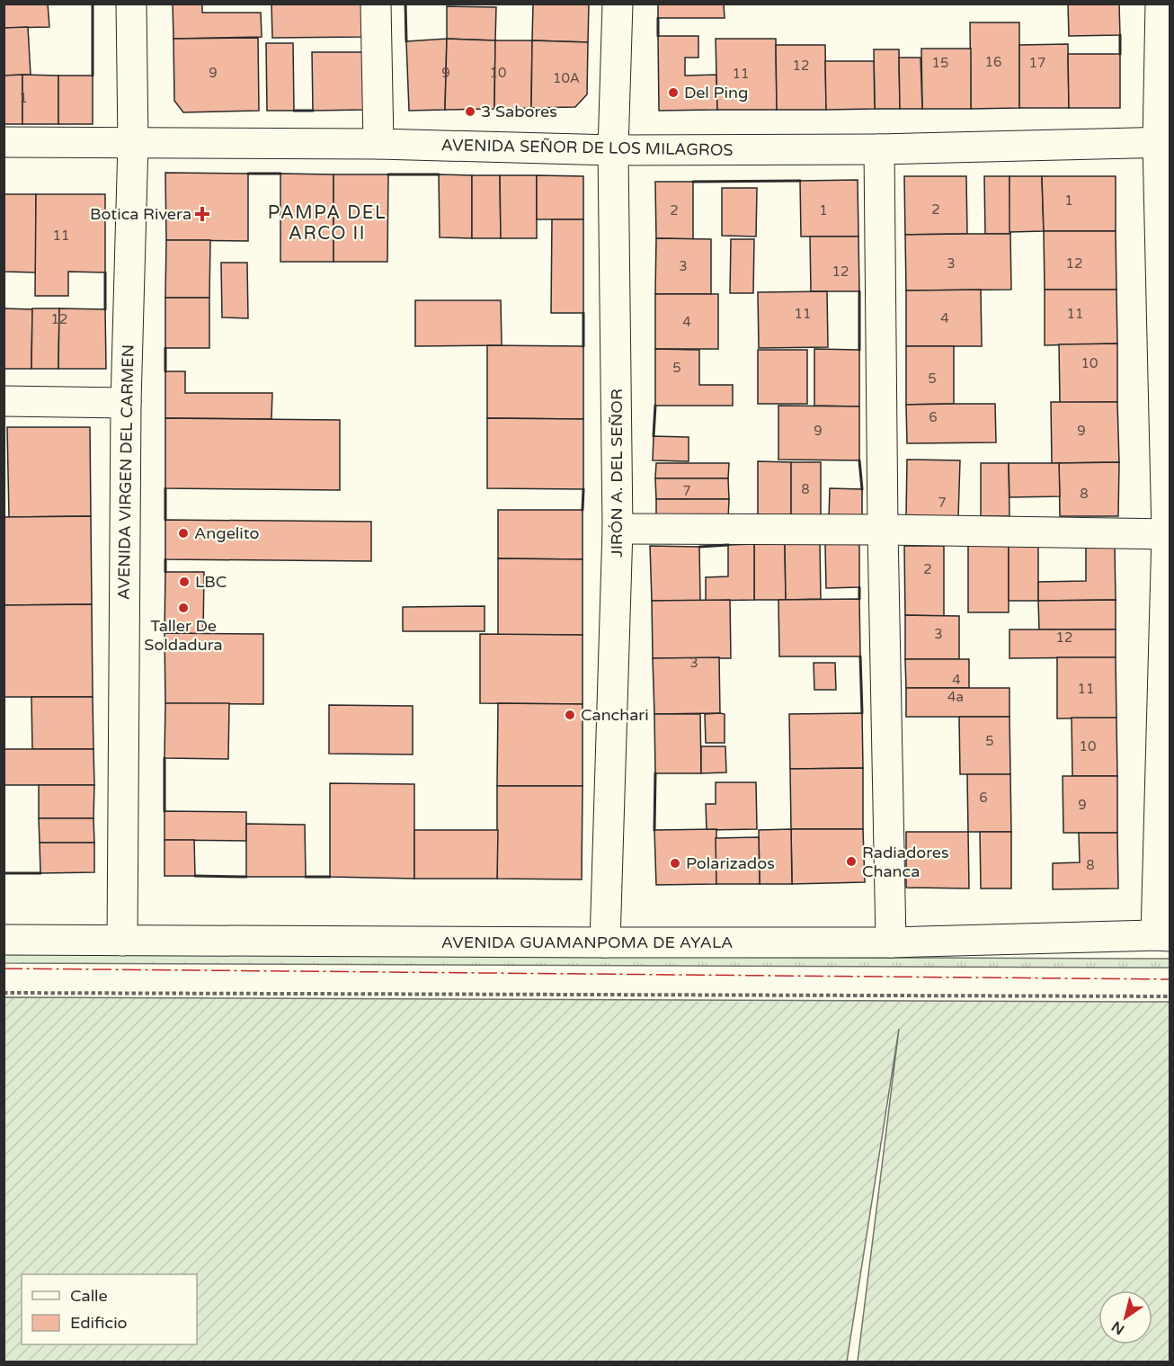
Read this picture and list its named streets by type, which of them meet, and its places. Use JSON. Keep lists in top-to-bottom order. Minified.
{"streets":{"street":["AVENIDA SEÑOR DE LOS MILAGROS","AVENIDA VIRGEN DEL CARMEN","JIRÓN A. DEL SEÑOR","AVENIDA GUAMANPOMA DE AYALA"]},"crossings":[["AVENIDA SEÑOR DE LOS MILAGROS","AVENIDA VIRGEN DEL CARMEN"],["AVENIDA SEÑOR DE LOS MILAGROS","JIRÓN A. DEL SEÑOR"],["AVENIDA VIRGEN DEL CARMEN","AVENIDA GUAMANPOMA DE AYALA"],["JIRÓN A. DEL SEÑOR","AVENIDA GUAMANPOMA DE AYALA"]],"districts":["PAMPA DEL ARCO II"],"places":{"other":["Del Ping","3 Sabores","Angelito","LBC","Taller De Soldadura","Canchari","Radiadores Chanca","Polarizados"],"health":["Botica Rivera"]},"house_numbers":["16","15","17","12","9","9","10","11","10A","1","1","2","2","1","11","3","12","3","12","11","11","4","12","4","10","5","5","6","9","9","8","7","8","7","2","3","12","3","4","11","4a","5","10","6","9","8"],"legend":["Calle","Edificio"],"north":"bottom left"}
